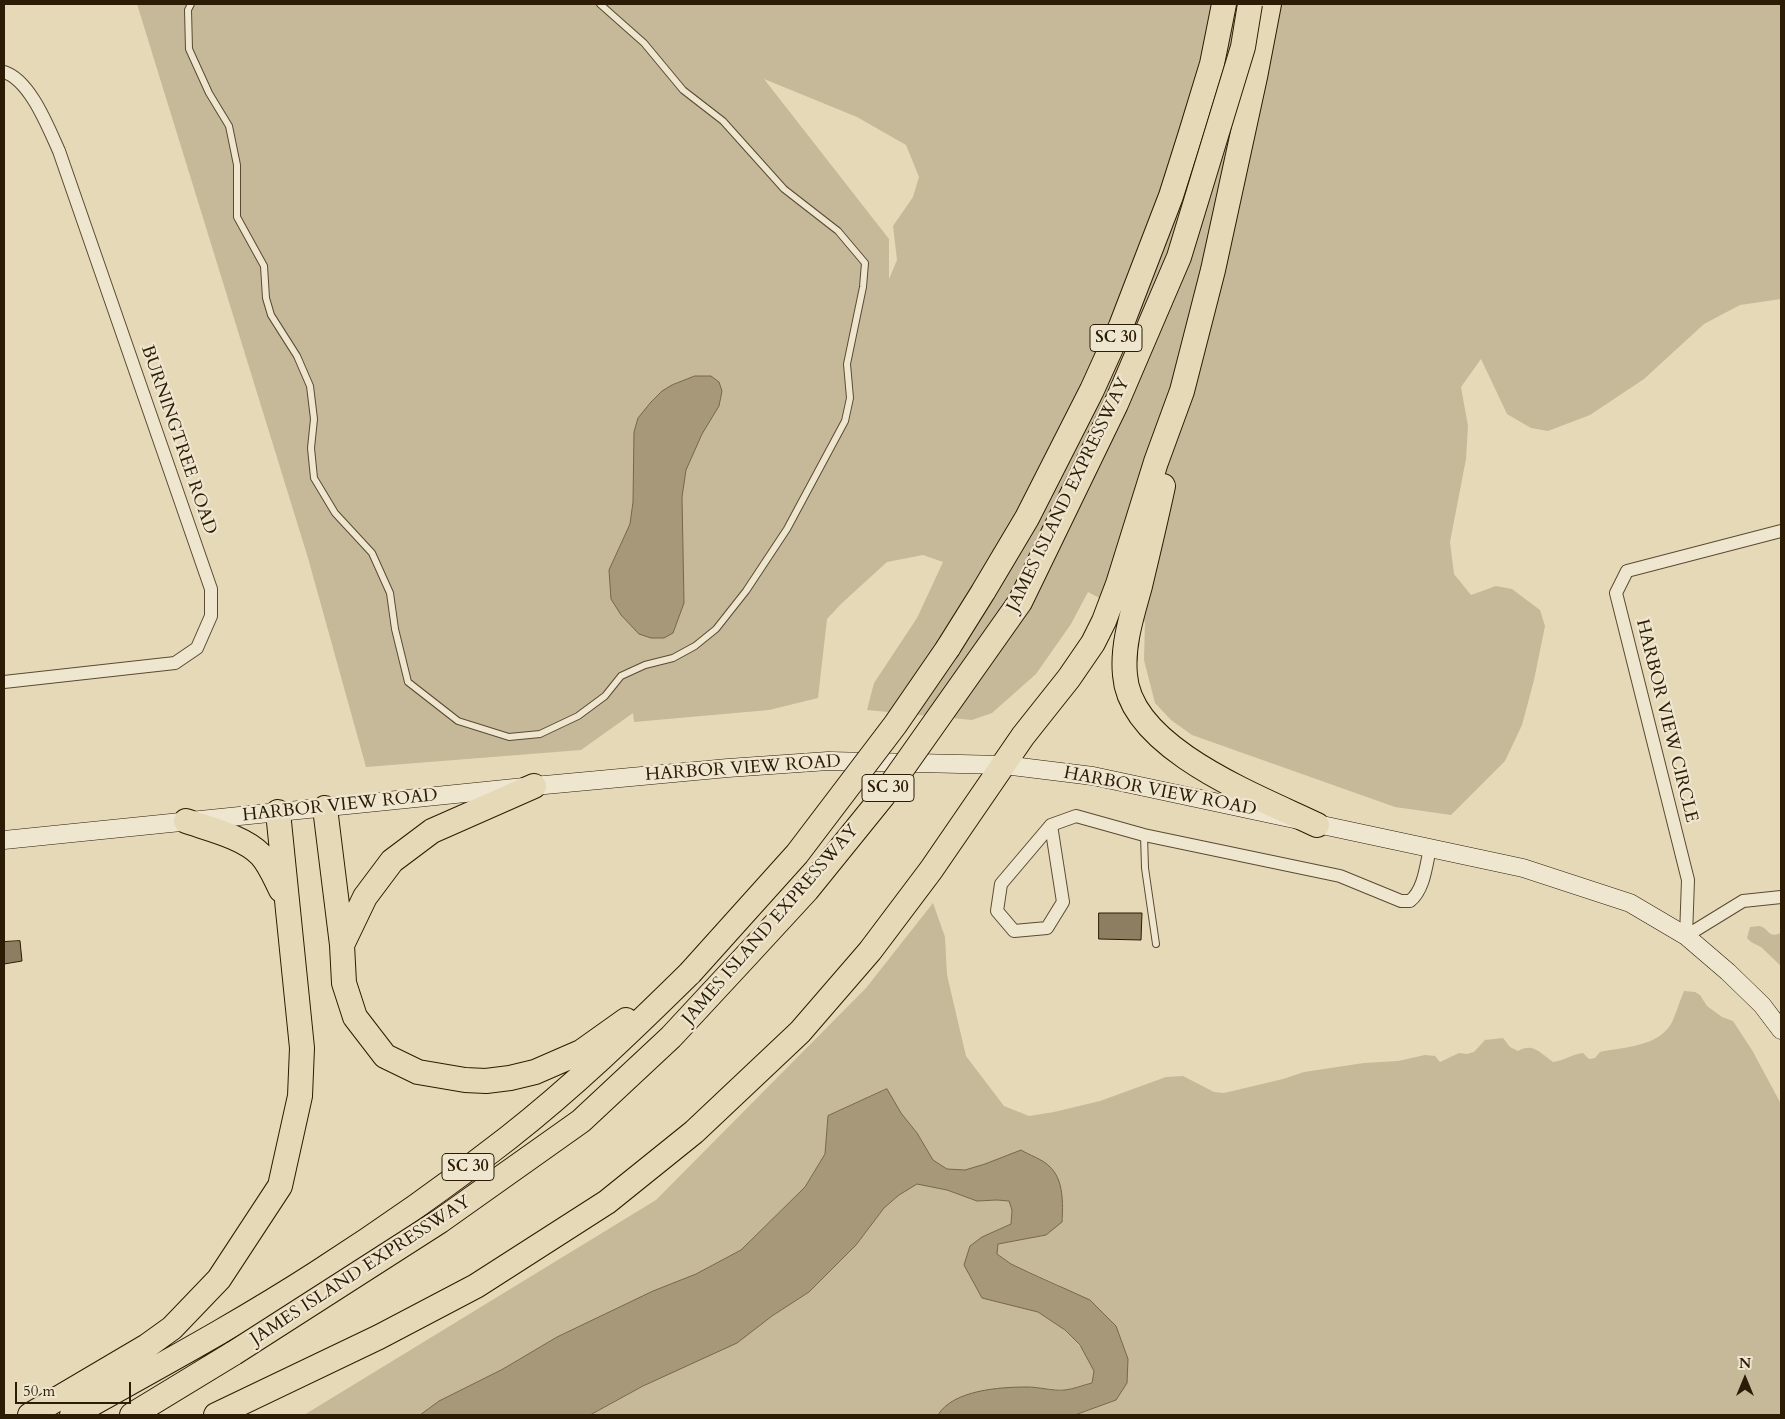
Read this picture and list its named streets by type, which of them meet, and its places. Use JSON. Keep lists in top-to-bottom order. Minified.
{"streets":{"highway":["SC 30","JAMES ISLAND EXPRESSWAY"],"main road":["HARBOR VIEW ROAD"],"street":["BURNINGTREE ROAD","HARBOR VIEW CIRCLE"]},"crossings":[["HARBOR VIEW CIRCLE","HARBOR VIEW ROAD"]],"scale_bar":"50 m","north":"top"}
